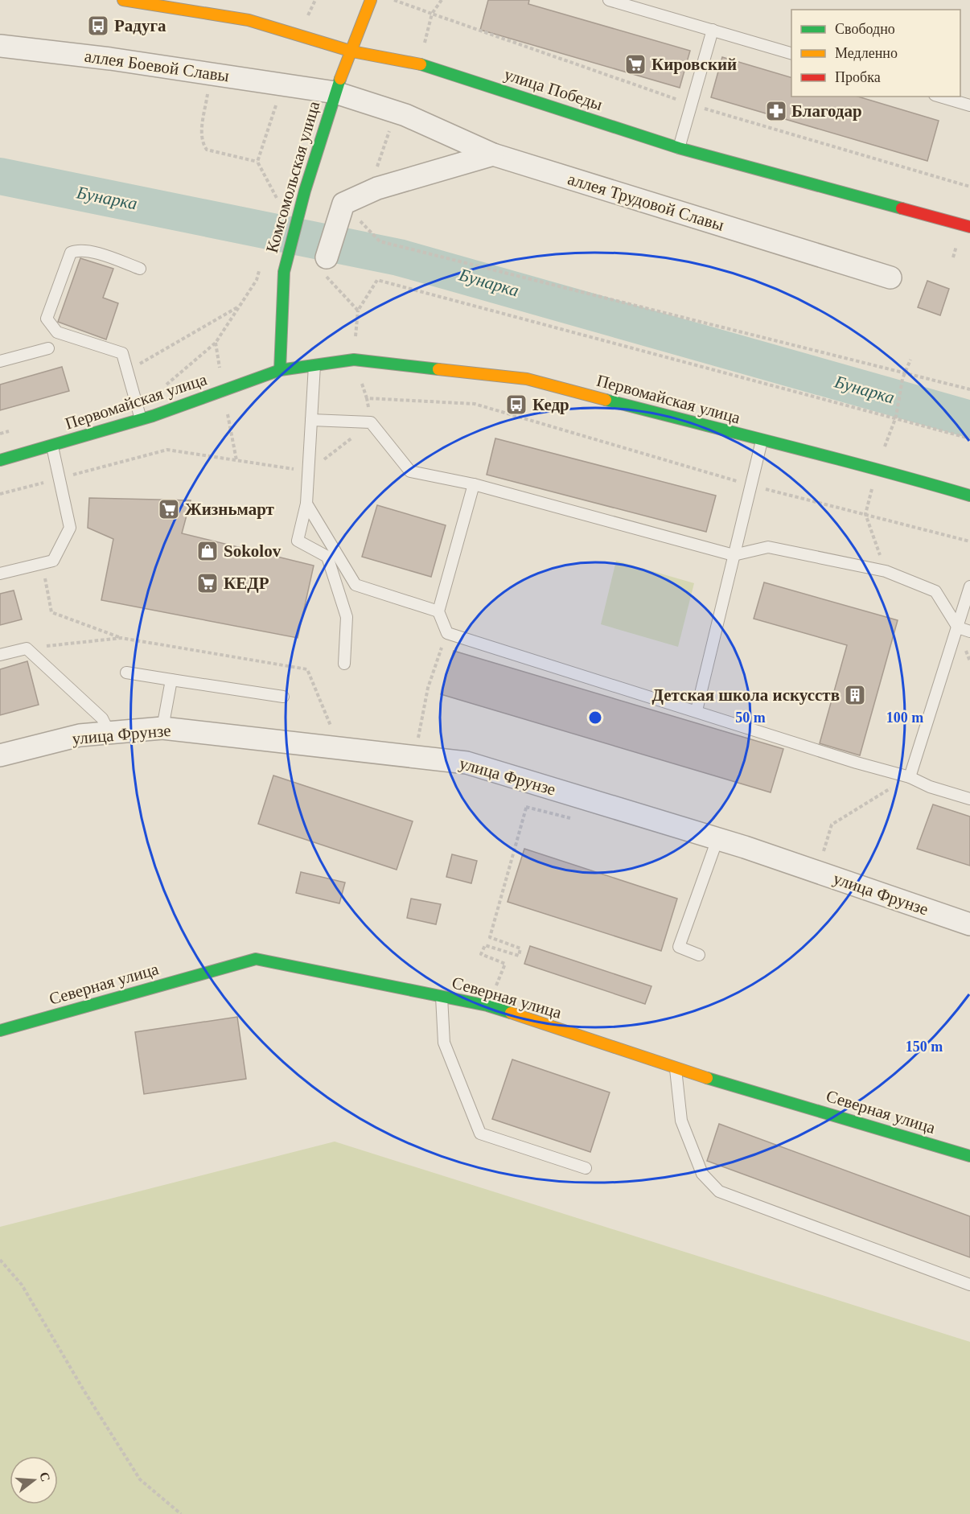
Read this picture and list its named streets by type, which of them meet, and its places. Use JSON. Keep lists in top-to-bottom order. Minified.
{"streets":{"main road":["улица Победы","Комсомольская улица","Первомайская улица","Северная улица"],"street":["аллея Боевой Славы","аллея Трудовой Славы","улица Фрунзе"]},"crossings":[["аллея Боевой Славы","Комсомольская улица"],["аллея Боевой Славы","аллея Трудовой Славы"],["улица Победы","Комсомольская улица"],["Комсомольская улица","аллея Трудовой Славы"],["Комсомольская улица","Первомайская улица"]],"water":["Бунарка"],"places":{"bus stop":["Радуга","Кедр"],"supermarket":["Кировский","Жизньмарт","КЕДР"],"pharmacy":["Благодар"],"shop":["Sokolov"],"building":["Детская школа искусств"]},"legend":["Свободно","Медленно","Пробка"],"north":"right","rings":["50 m","100 m","150 m"]}
